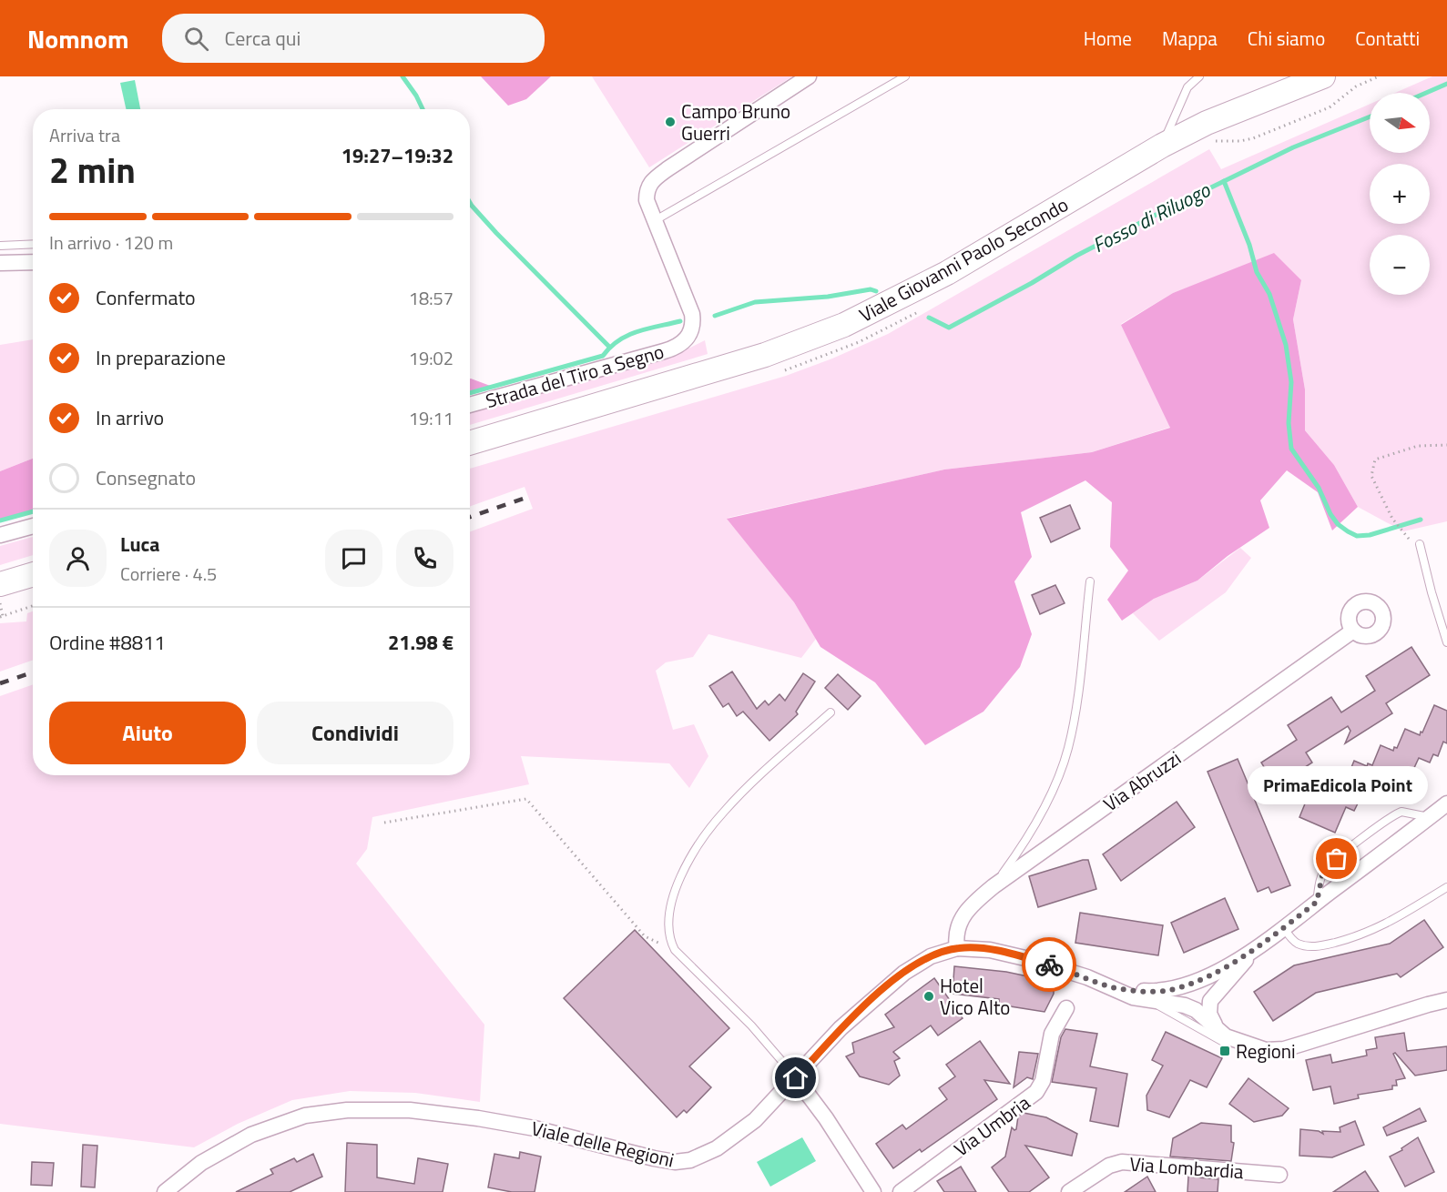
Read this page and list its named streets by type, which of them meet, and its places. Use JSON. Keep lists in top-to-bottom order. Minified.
{"streets":{"main road":["Viale Giovanni Paolo Secondo"],"street":["Strada del Tiro a Segno","Via Abruzzi","Via Umbria","Viale delle Regioni","Via Lombardia"]},"crossings":[["Via Abruzzi","Viale delle Regioni"]],"water":["Fosso di Riluogo"],"places":{"other":["Campo Bruno Guerri","PrimaEdicola Point","Hotel Vico Alto"],"transit":["Regioni"]},"north":"right","page":{"header":"Nomnom","search":"Cerca qui","nav":["Home","Mappa","Chi siamo","Contatti"],"map_buttons":["+","−"],"heading":["2 min","Arriva tra","19:27–19:32"],"panel":["Luca","Corriere · 4.5","Ordine #8811","21.98 €"],"bar":"In arrivo · 120 m","list":[["Confermato","18:57"],["In preparazione","19:02"],["In arrivo","19:11"],"Consegnato"],"buttons":["Aiuto","Condividi"],"bubble":"PrimaEdicola Point"}}
